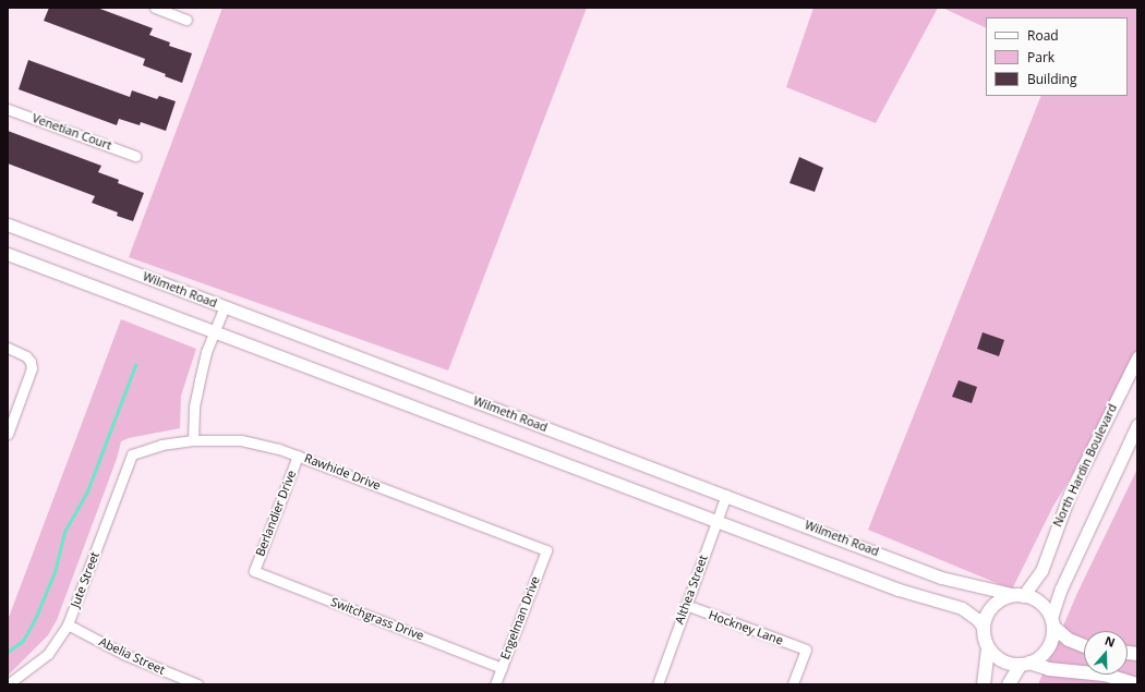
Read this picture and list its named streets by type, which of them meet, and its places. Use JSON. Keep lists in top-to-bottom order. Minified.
{"streets":{"street":["Venetian Court","Wilmeth Road","North Hardin Boulevard","Rawhide Drive","Berlandier Drive","Jute Street","Althea Street","Engelman Drive","Switchgrass Drive","Hockney Lane","Abelia Street"]},"crossings":[["Wilmeth Road","North Hardin Boulevard"],["Wilmeth Road","Althea Street"],["Rawhide Drive","Berlandier Drive"],["Rawhide Drive","Jute Street"],["Rawhide Drive","Engelman Drive"],["Berlandier Drive","Switchgrass Drive"],["Jute Street","Abelia Street"],["Althea Street","Hockney Lane"],["Engelman Drive","Switchgrass Drive"]],"legend":["Road","Park","Building"],"north":"top"}
